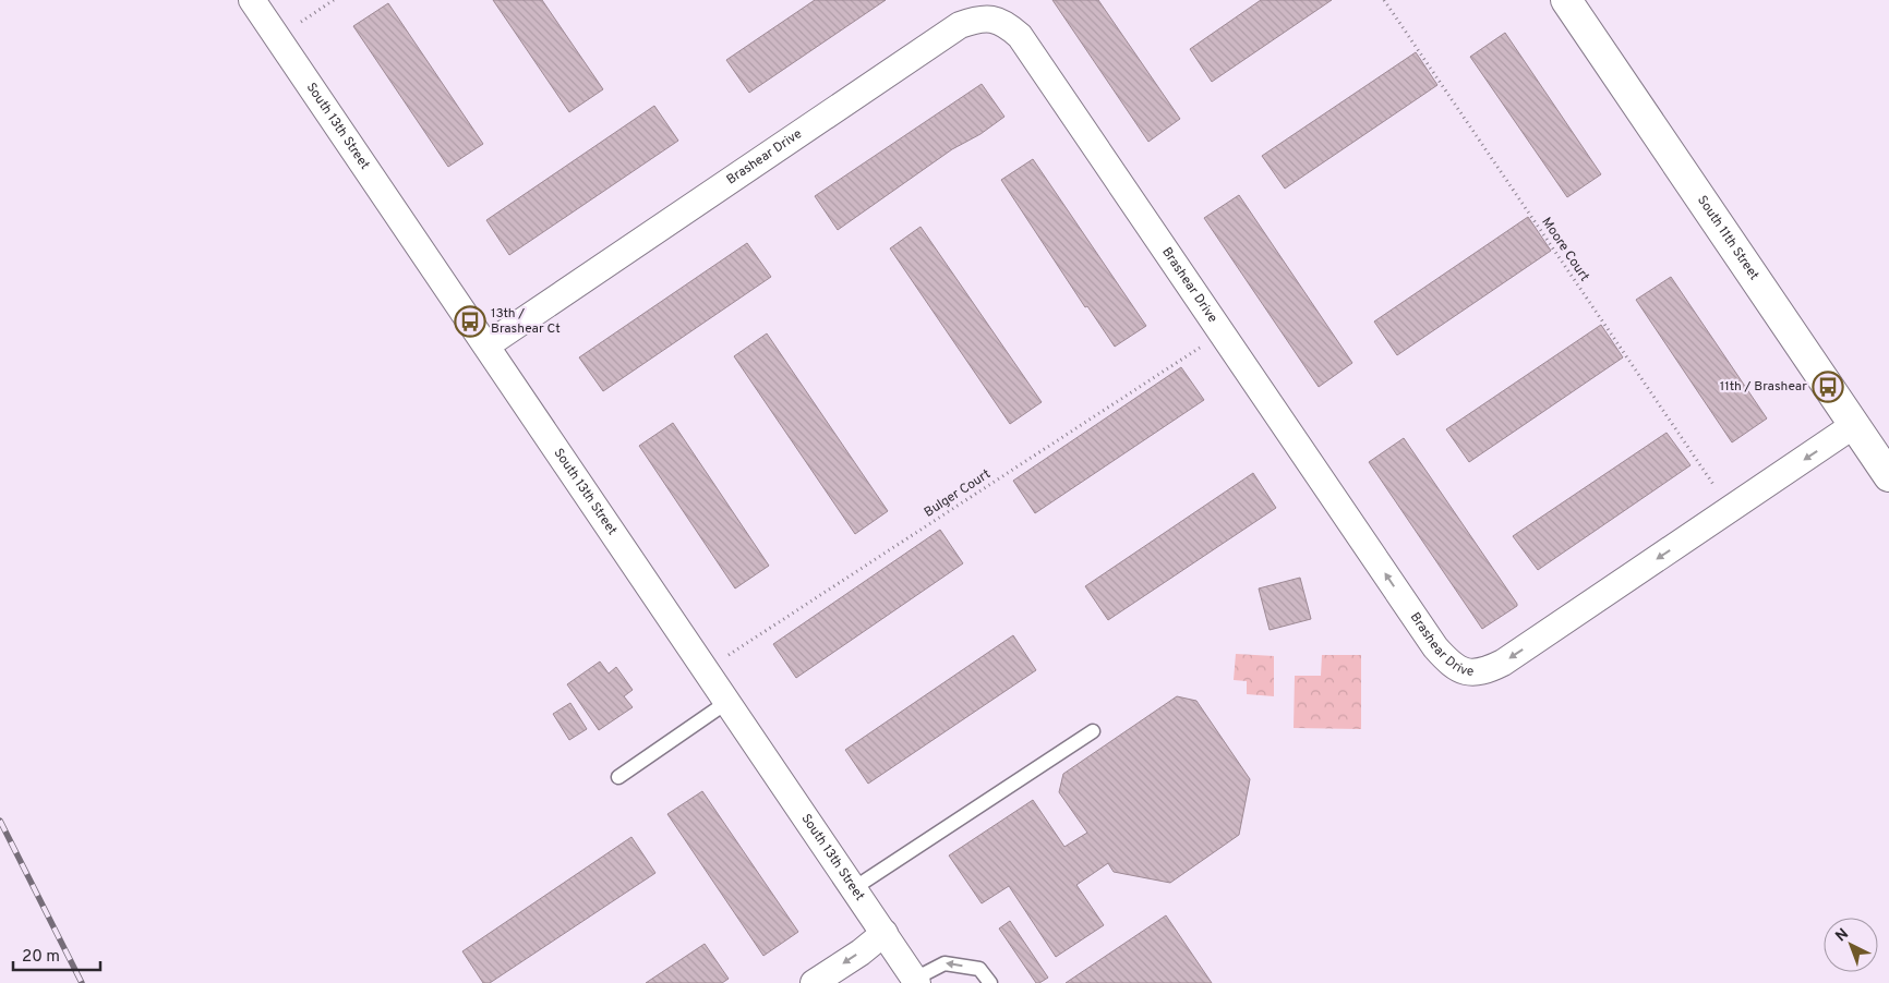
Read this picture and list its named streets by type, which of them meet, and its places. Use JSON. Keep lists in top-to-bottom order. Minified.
{"streets":{"street":["South 13th Street","Brashear Drive","South 11th Street"],"path":["Moore Court","Bulger Court"]},"crossings":[["South 13th Street","Brashear Drive"],["South 13th Street","Bulger Court"],["Brashear Drive","South 11th Street"],["Brashear Drive","Moore Court"],["Brashear Drive","Bulger Court"]],"places":{"bus stop":["13th / Brashear Ct","11th / Brashear"]},"scale_bar":"20 m","north":"top left"}
